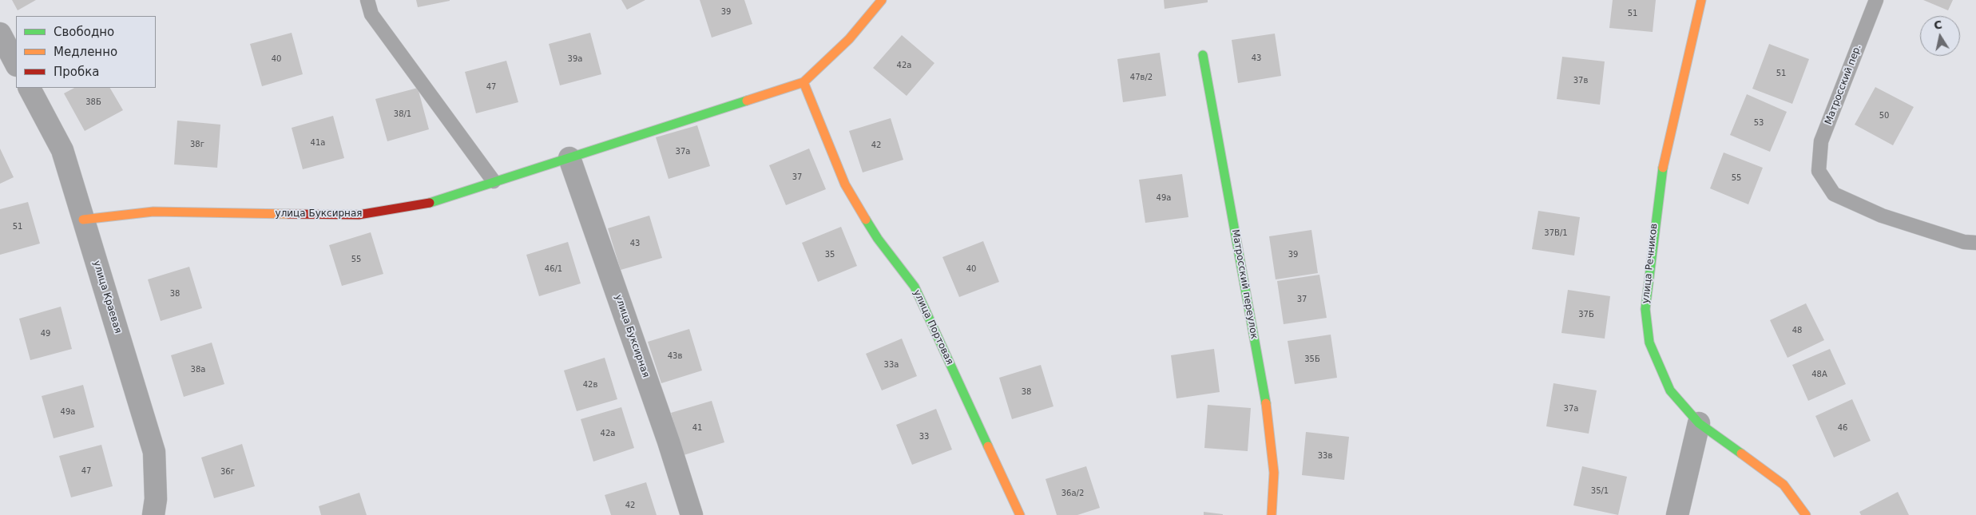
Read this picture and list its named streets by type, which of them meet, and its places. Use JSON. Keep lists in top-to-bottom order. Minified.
{"streets":{"street":["улица Буксирная","улица Речников","Матросский переулок","улица Краевая","улица Портовая"],"lane":["Матросский пер."]},"crossings":[["улица Буксирная","улица Краевая"],["улица Буксирная","улица Портовая"]],"house_numbers":["39","51","43","40","39а","42а","51","47в/2","37в","47","38Б","38/1","50","53","41а","38г","42","37а","37","55","49а","51","37В/1","43","35","39","55","46/1","40","38","37","37Б","48","49","43в","35Б","33а","38а","48А","42в","38","37а","49а","41","46","42а","33","33в","47","36г","35/1","36а/2","42"],"legend":["Свободно","Медленно","Пробка"],"north":"top"}
